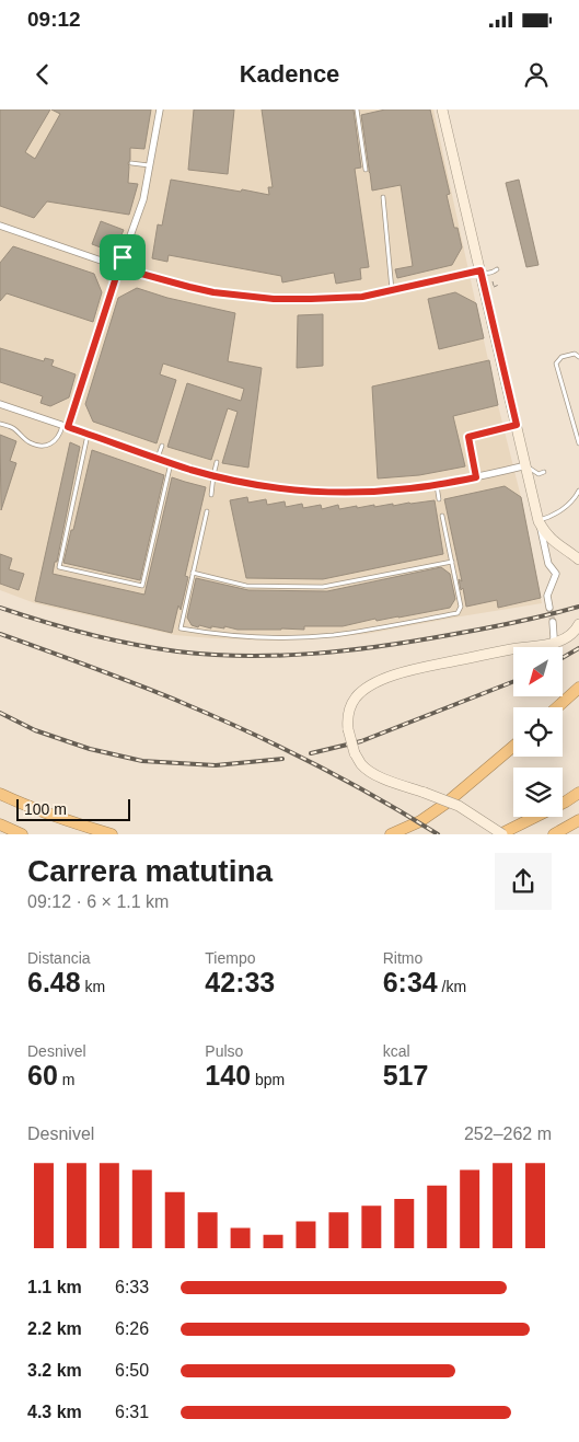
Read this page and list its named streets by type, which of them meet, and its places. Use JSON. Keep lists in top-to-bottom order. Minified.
{"scale_bar":"100 m","north":"bottom left","page":{"status":"09:12","header":"Kadence","scale":"100 m","heading":["Carrera matutina","09:12 · 6 × 1.1 km"],"stats":[["Distancia","6.48 km"],["Tiempo","42:33"],["Ritmo","6:34 /km"],["Desnivel","60 m"],["Pulso","140 bpm"],["kcal","517"]],"chart":["Desnivel","252–262 m"],"list":[{"name":"1.1 km","note":"6:33"},{"name":"2.2 km","note":"6:26"},{"name":"3.2 km","note":"6:50"},{"name":"4.3 km","note":"6:31"}]}}
